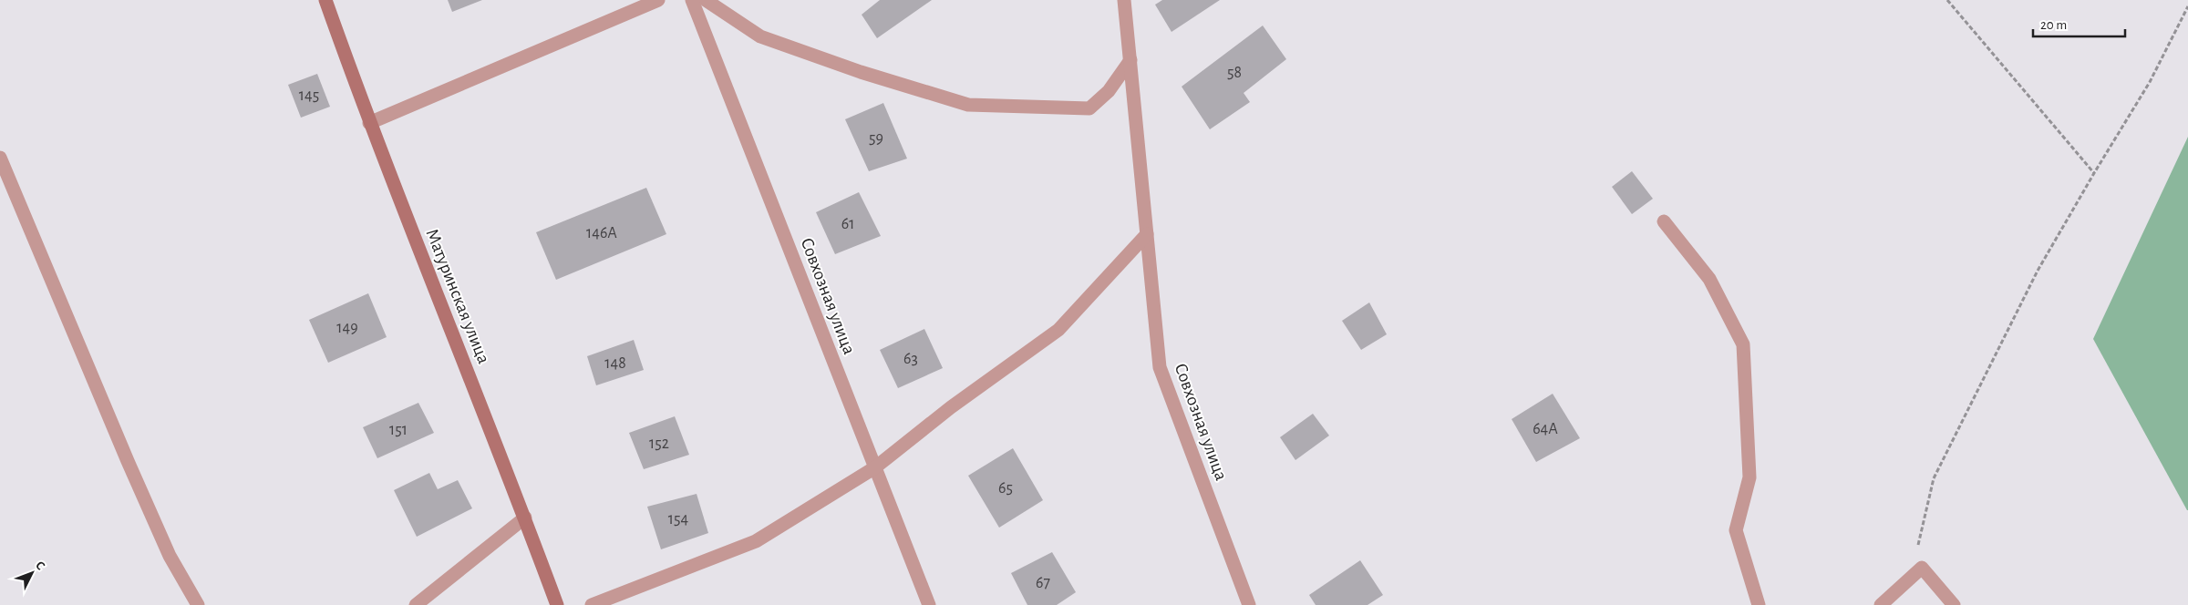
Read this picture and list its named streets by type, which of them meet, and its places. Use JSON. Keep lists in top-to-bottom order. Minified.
{"streets":{"street":["Матуринская улица","Совхозная улица"]},"house_numbers":["58","145","59","61","146А","149","63","148","64А","151","152","65","154","67"],"scale_bar":"20 m","north":"top right"}
